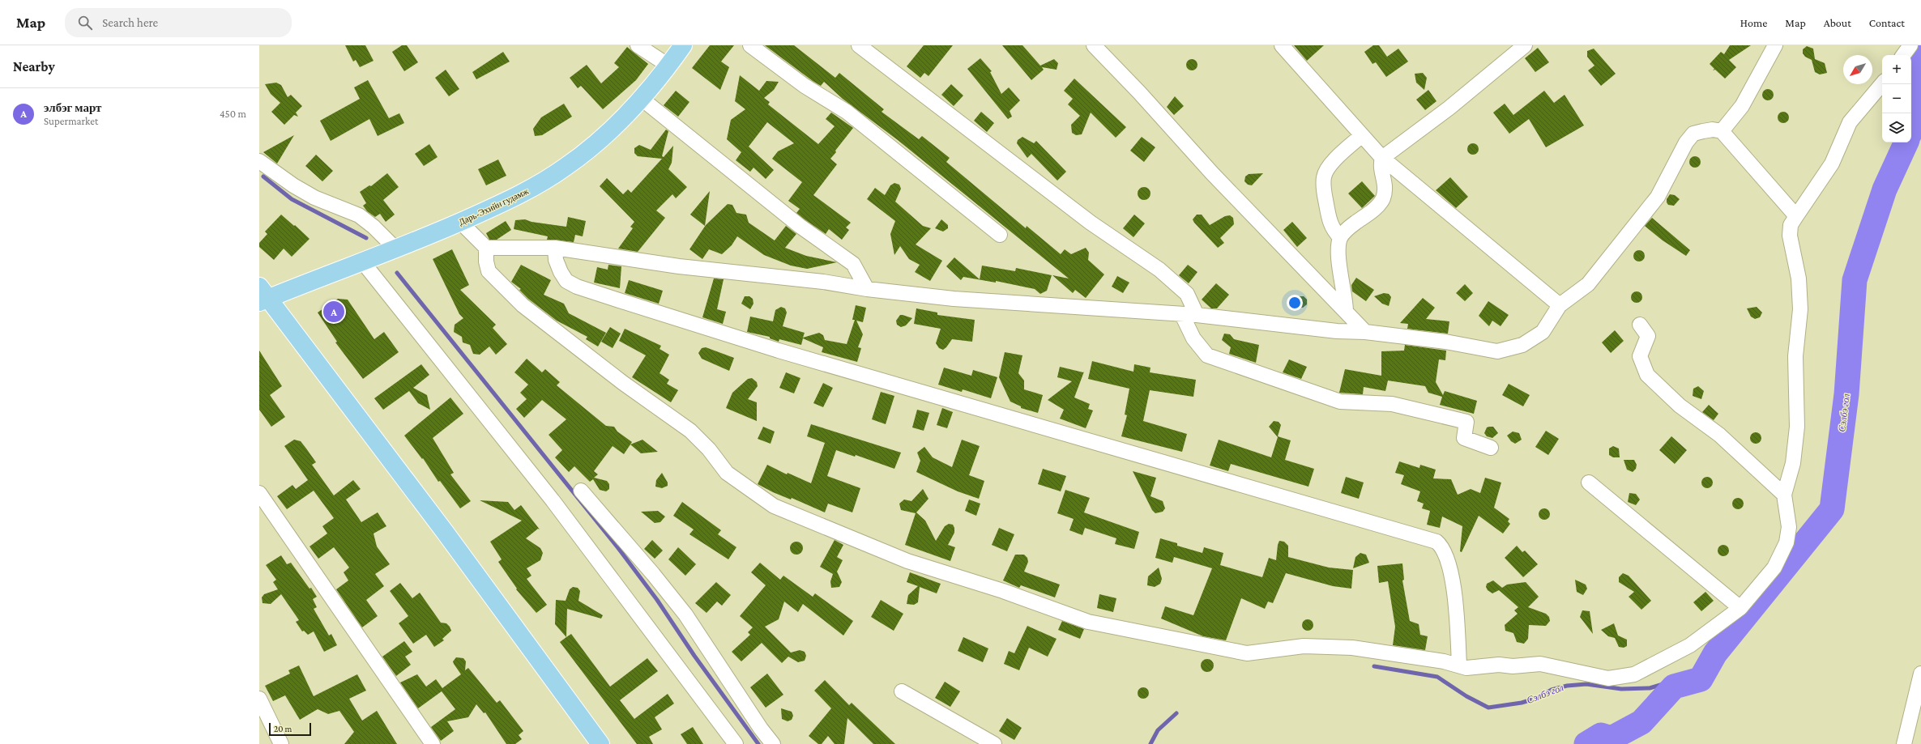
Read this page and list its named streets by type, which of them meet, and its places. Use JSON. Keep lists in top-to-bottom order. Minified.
{"streets":{"main road":["Дарь-Эхийн гудамж"]},"water":["Сэлбэ гол"],"scale_bar":"20 m","north":"bottom left","page":{"header":"Map","search":"Search here","nav":["Home","Map","About","Contact"],"heading":"Nearby","map_buttons":["+","−"],"list":[{"mark":"A","name":"элбэг март","note":"Supermarket","value":"450 m"}],"pins":"A","scale":"20 m"}}
